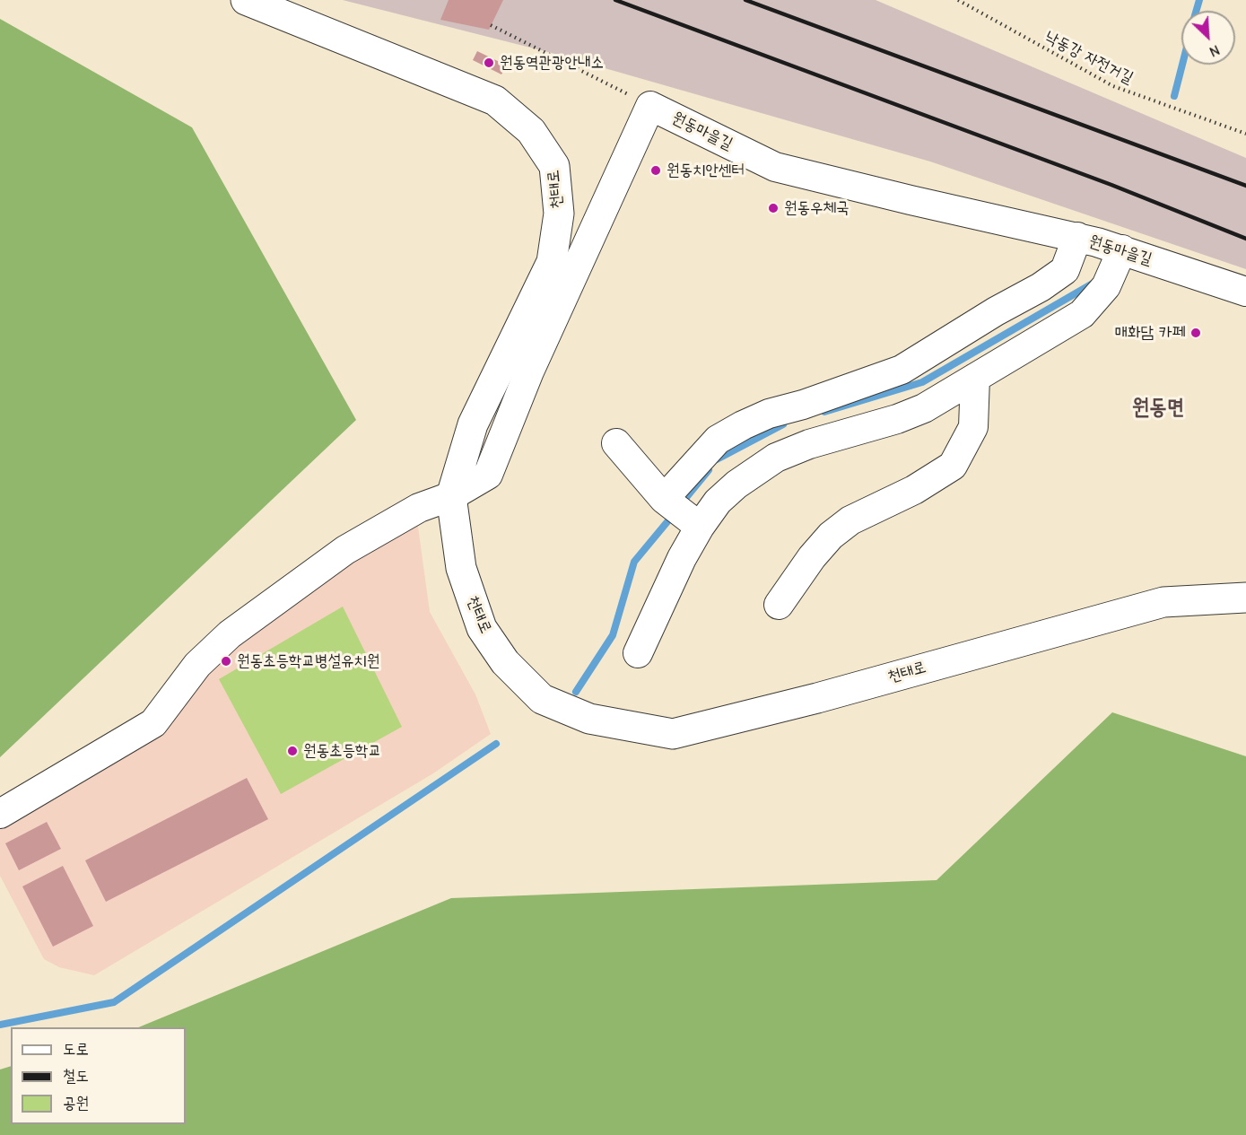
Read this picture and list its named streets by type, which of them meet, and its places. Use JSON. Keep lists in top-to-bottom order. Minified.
{"streets":{"main road":["천태로"],"street":["원동마을길"],"path":["낙동강 자전거길"]},"districts":["원동면"],"places":["원동역관광안내소","원동치안센터","원동우체국","매화담 카페","원동초등학교병설유치원","원동초등학교"],"legend":["도로","철도","공원"],"north":"bottom right"}
